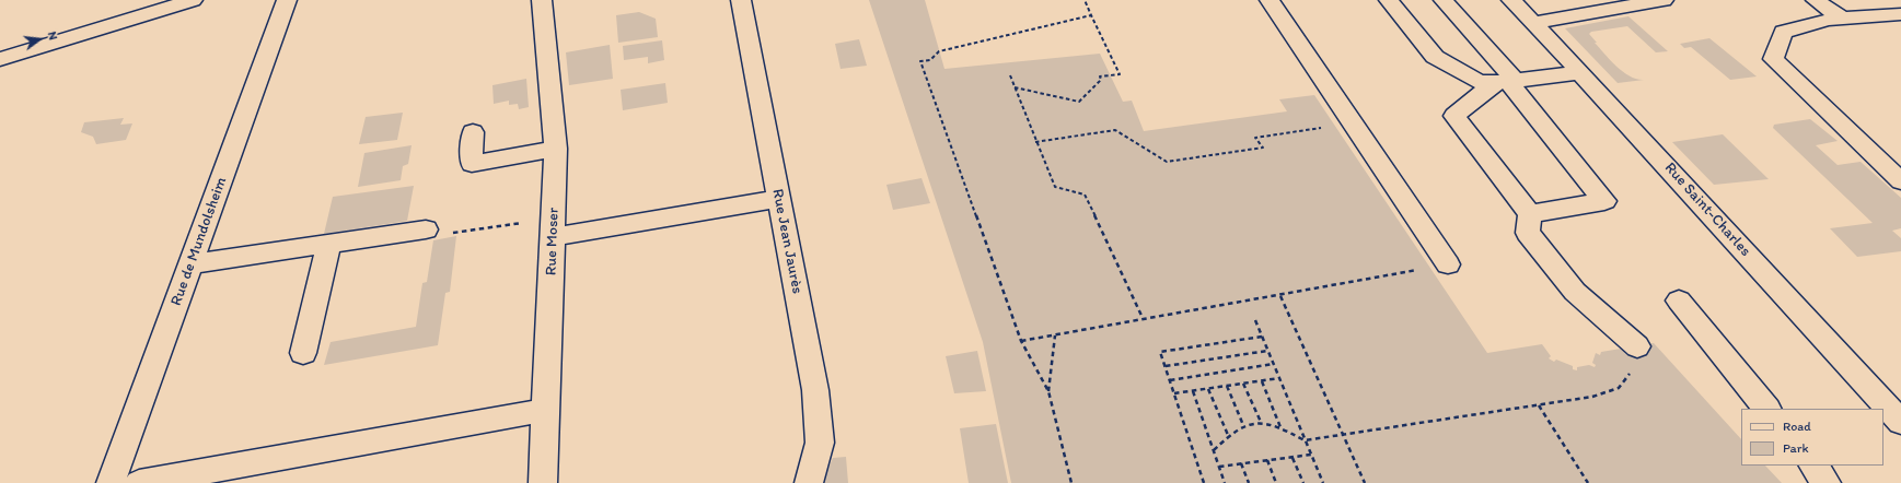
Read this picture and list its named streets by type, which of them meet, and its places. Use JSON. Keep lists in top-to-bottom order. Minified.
{"streets":{"street":["Rue Saint-Charles","Rue de Mundolsheim","Rue Moser","Rue Jean Jaurès"]},"legend":["Road","Park"],"north":"right"}
